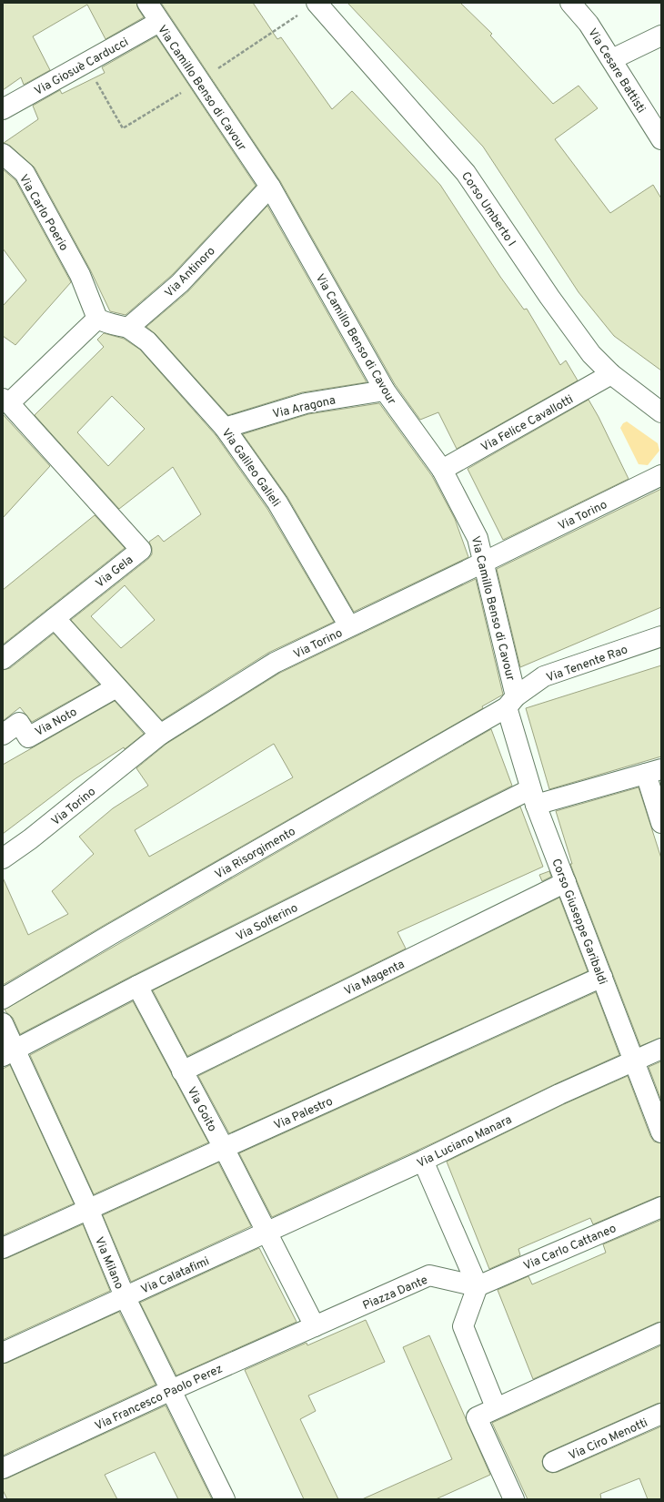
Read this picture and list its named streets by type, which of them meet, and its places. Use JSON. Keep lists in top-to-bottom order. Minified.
{"streets":{"street":["Via Giosuè Carducci","Via Cesare Battisti","Via Camillo Benso di Cavour","Corso Umberto I","Via Carlo Poerio","Via Antinoro","Via Aragona","Via Felice Cavallotti","Via Galileo Galieli","Via Torino","Via Gela","Via Tenente Rao","Via Noto","Via Risorgimento","Via Solferino","Corso Giuseppe Garibaldi","Via Magenta","Via Goito","Via Palestro","Via Luciano Manara","Via Carlo Cattaneo","Via Milano","Via Calatafimi","Piazza Dante","Via Francesco Paolo Perez","Via Ciro Menotti"]},"crossings":[["Via Giosuè Carducci","Via Camillo Benso di Cavour"],["Via Camillo Benso di Cavour","Via Antinoro"],["Via Camillo Benso di Cavour","Via Aragona"],["Via Camillo Benso di Cavour","Via Felice Cavallotti"],["Via Camillo Benso di Cavour","Via Torino"],["Via Camillo Benso di Cavour","Via Tenente Rao"],["Via Camillo Benso di Cavour","Via Risorgimento"],["Via Camillo Benso di Cavour","Corso Giuseppe Garibaldi"],["Corso Umberto I","Via Felice Cavallotti"],["Via Antinoro","Via Galileo Galieli"],["Via Aragona","Via Galileo Galieli"],["Via Galileo Galieli","Via Torino"],["Via Tenente Rao","Via Risorgimento"],["Via Tenente Rao","Corso Giuseppe Garibaldi"],["Via Risorgimento","Corso Giuseppe Garibaldi"],["Via Solferino","Corso Giuseppe Garibaldi"],["Via Solferino","Via Goito"],["Via Solferino","Via Milano"],["Corso Giuseppe Garibaldi","Via Magenta"],["Corso Giuseppe Garibaldi","Via Palestro"],["Corso Giuseppe Garibaldi","Via Luciano Manara"],["Via Magenta","Via Goito"],["Via Goito","Via Palestro"],["Via Goito","Via Luciano Manara"],["Via Goito","Via Calatafimi"],["Via Goito","Piazza Dante"],["Via Goito","Via Francesco Paolo Perez"],["Via Palestro","Via Milano"],["Via Luciano Manara","Via Calatafimi"],["Via Carlo Cattaneo","Piazza Dante"],["Via Milano","Via Calatafimi"],["Via Milano","Via Francesco Paolo Perez"],["Piazza Dante","Via Francesco Paolo Perez"]]}
